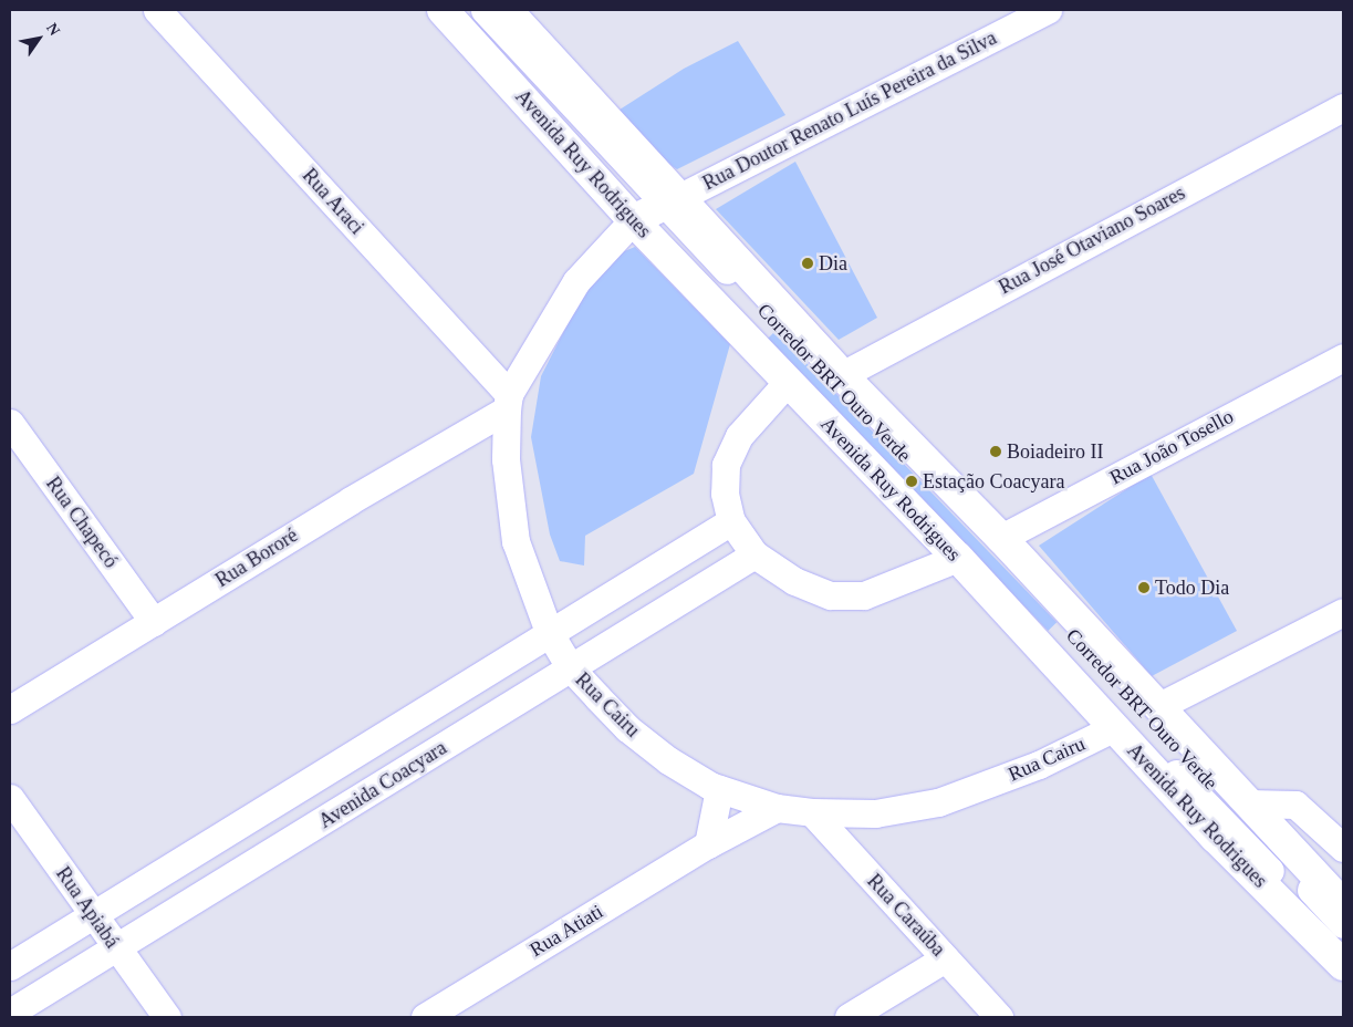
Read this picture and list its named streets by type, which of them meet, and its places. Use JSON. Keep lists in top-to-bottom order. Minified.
{"streets":{"main road":["Avenida Ruy Rodrigues"],"street":["Rua Doutor Renato Luís Pereira da Silva","Rua Araci","Rua José Otaviano Soares","Corredor BRT Ouro Verde","Rua João Tosello","Rua Chapecó","Rua Bororé","Rua Cairu","Avenida Coacyara","Rua Apiabá","Rua Caraúba","Rua Atiati"]},"crossings":[["Rua Doutor Renato Luís Pereira da Silva","Avenida Ruy Rodrigues"],["Rua Doutor Renato Luís Pereira da Silva","Corredor BRT Ouro Verde"],["Rua Doutor Renato Luís Pereira da Silva","Rua Cairu"],["Avenida Ruy Rodrigues","Rua José Otaviano Soares"],["Avenida Ruy Rodrigues","Corredor BRT Ouro Verde"],["Avenida Ruy Rodrigues","Rua João Tosello"],["Avenida Ruy Rodrigues","Rua Cairu"],["Rua Araci","Rua Bororé"],["Rua Araci","Rua Cairu"],["Corredor BRT Ouro Verde","Rua Cairu"],["Rua Chapecó","Rua Bororé"],["Rua Bororé","Rua Cairu"],["Rua Cairu","Avenida Coacyara"],["Rua Cairu","Rua Caraúba"],["Rua Cairu","Rua Atiati"],["Avenida Coacyara","Rua Apiabá"]],"places":["Dia","Boiadeiro II","Estação Coacyara","Todo Dia"],"north":"top right"}
